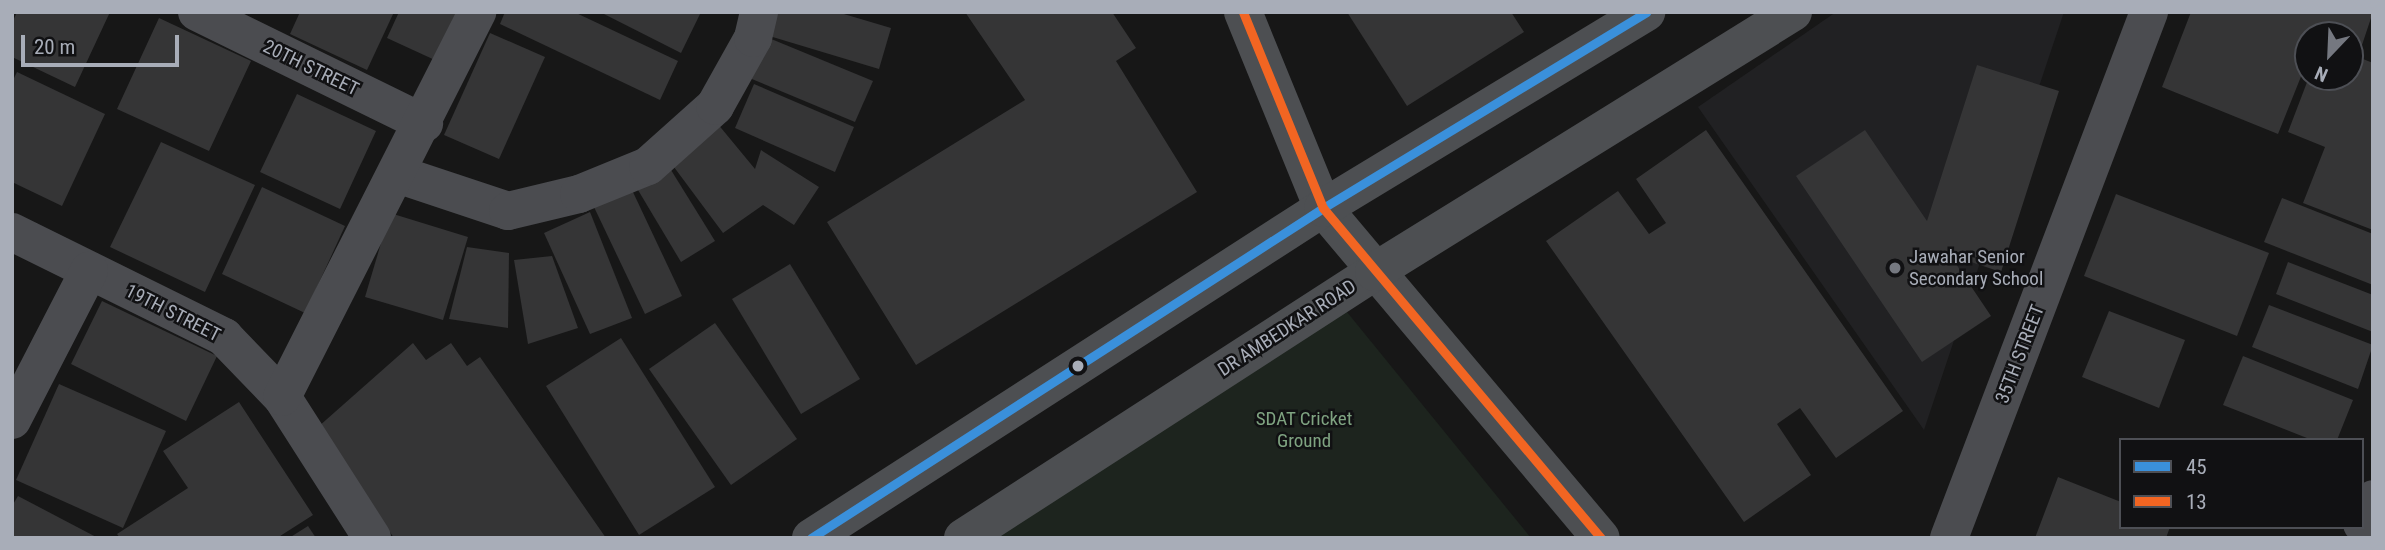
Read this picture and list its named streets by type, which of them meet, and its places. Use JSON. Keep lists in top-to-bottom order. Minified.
{"streets":{"main road":["DR AMBEDKAR ROAD"],"street":["20TH STREET","19TH STREET","35TH STREET"]},"parks":["SDAT Cricket Ground"],"places":["Jawahar Senior Secondary School"],"lines":["transit line 45","transit line 13"],"legend":["45","13"],"scale_bar":"20 m","north":"bottom left"}
